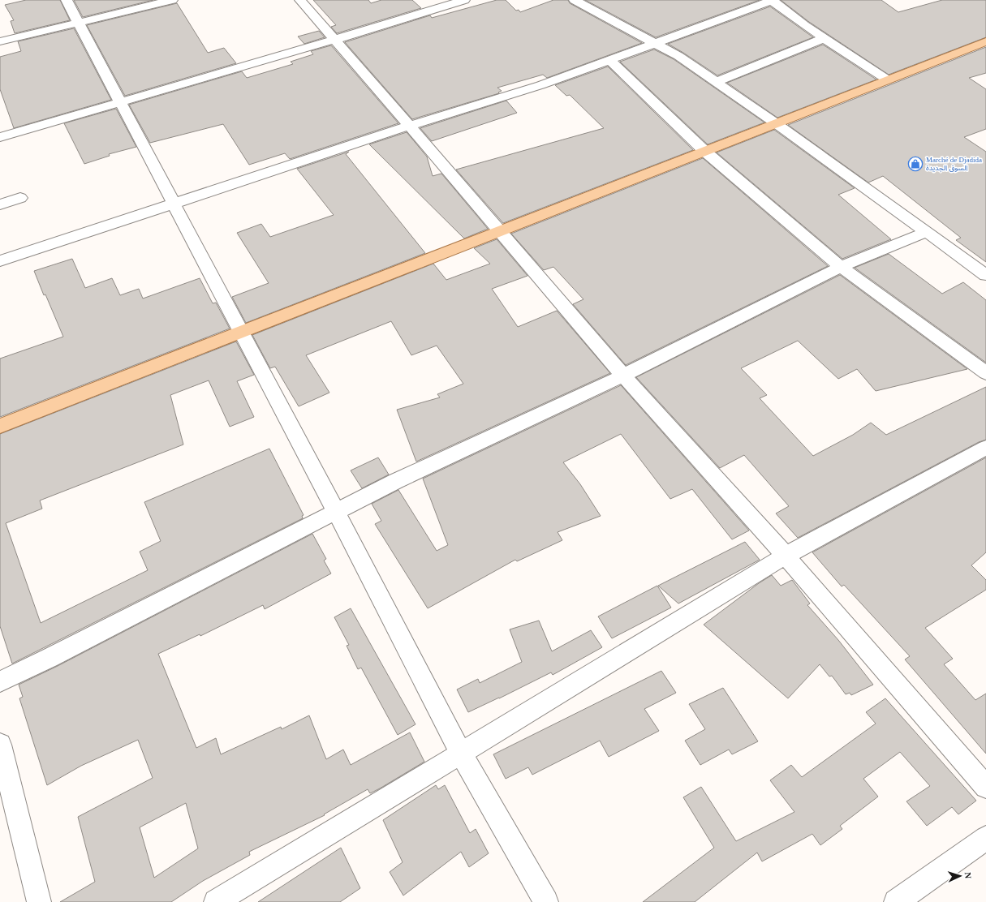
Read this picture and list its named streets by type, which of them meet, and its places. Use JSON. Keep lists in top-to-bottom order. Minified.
{"places":{"shop":["Marché de Djadida السوق الجديدة"]},"north":"right"}
